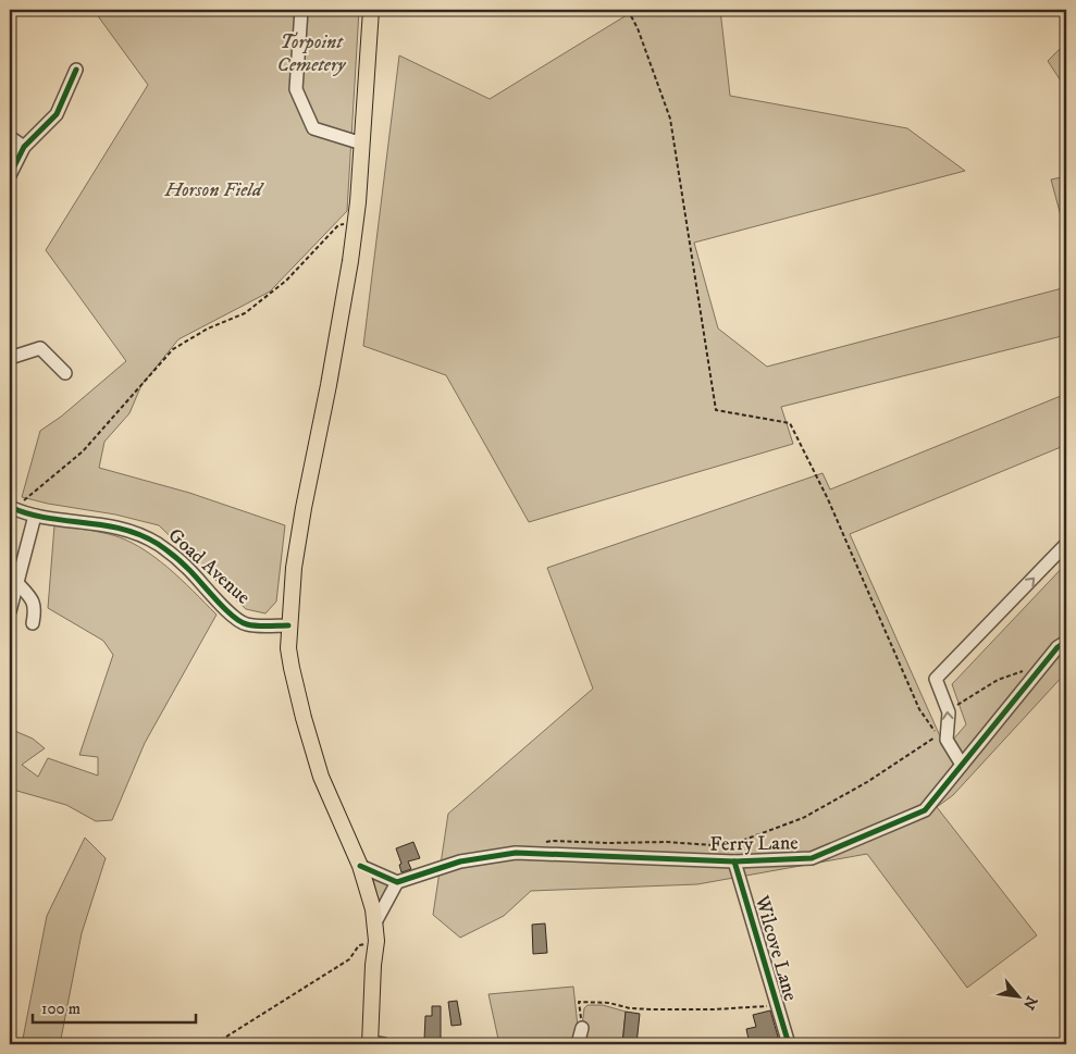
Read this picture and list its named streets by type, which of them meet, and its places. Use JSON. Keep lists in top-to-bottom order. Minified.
{"streets":{"street":["Goad Avenue","Ferry Lane","Wilcove Lane"]},"crossings":[["Ferry Lane","Wilcove Lane"]],"parks":["Torpoint Cemetery","Horson Field"],"scale_bar":"100 m","north":"bottom right"}
